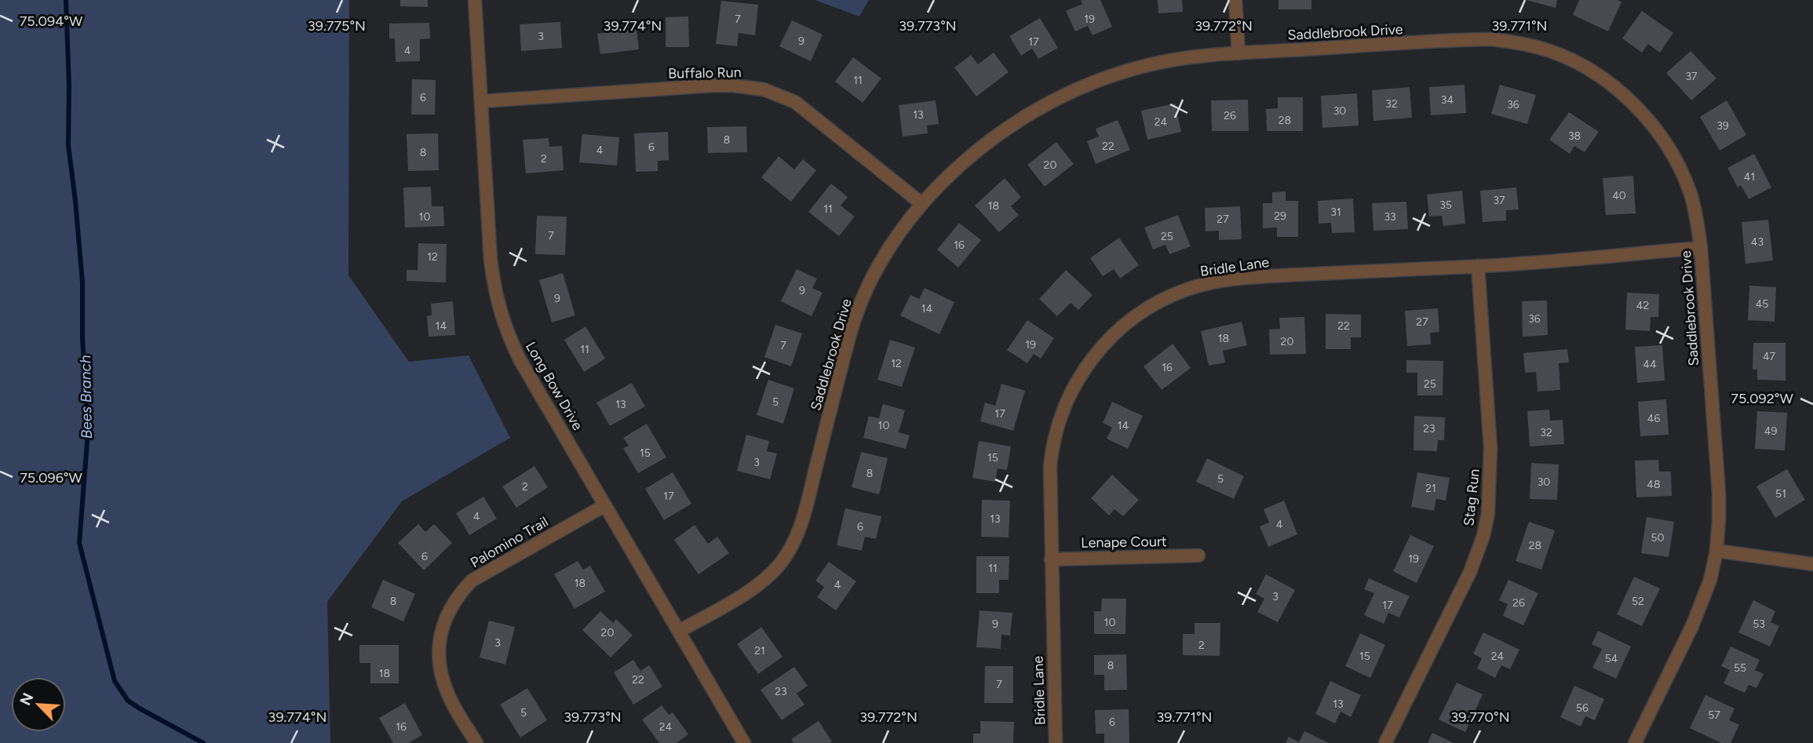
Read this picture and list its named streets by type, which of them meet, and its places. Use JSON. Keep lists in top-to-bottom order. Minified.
{"streets":{"street":["Saddlebrook Drive","Buffalo Run","Bridle Lane","Long Bow Drive","Stag Run","Palomino Trail","Lenape Court"]},"crossings":[["Saddlebrook Drive","Buffalo Run"],["Saddlebrook Drive","Bridle Lane"],["Saddlebrook Drive","Long Bow Drive"],["Buffalo Run","Long Bow Drive"],["Bridle Lane","Stag Run"],["Bridle Lane","Lenape Court"],["Long Bow Drive","Palomino Trail"]],"water":["Bees Branch"],"house_numbers":["7","19","3","9","17","4","37","11","6","34","32","36","30","13","26","28","24","39","38","8","22","6","4","8","2","20","41","40","37","35","18","11","31","29","10","33","27","7","25","43","16","12","9","9","45","42","14","36","27","14","22","18","20","19","7","11","47","12","44","16","25","5","13","17","46","10","14","23","49","32","15","15","3","8","5","30","48","2","21","51","17","4","13","4","6","50","28","6","19","11","18","4","3","8","52","26","17","10","9","53","20","3","2","21","15","24","54","8","55","18","22","7","23","13","56","5","57","6","16","24"],"north":"top left","coordinates":["75.094°W","39.775°N","39.774°N","39.773°N","39.772°N","39.771°N","75.092°W","75.096°W","39.770°N"]}
